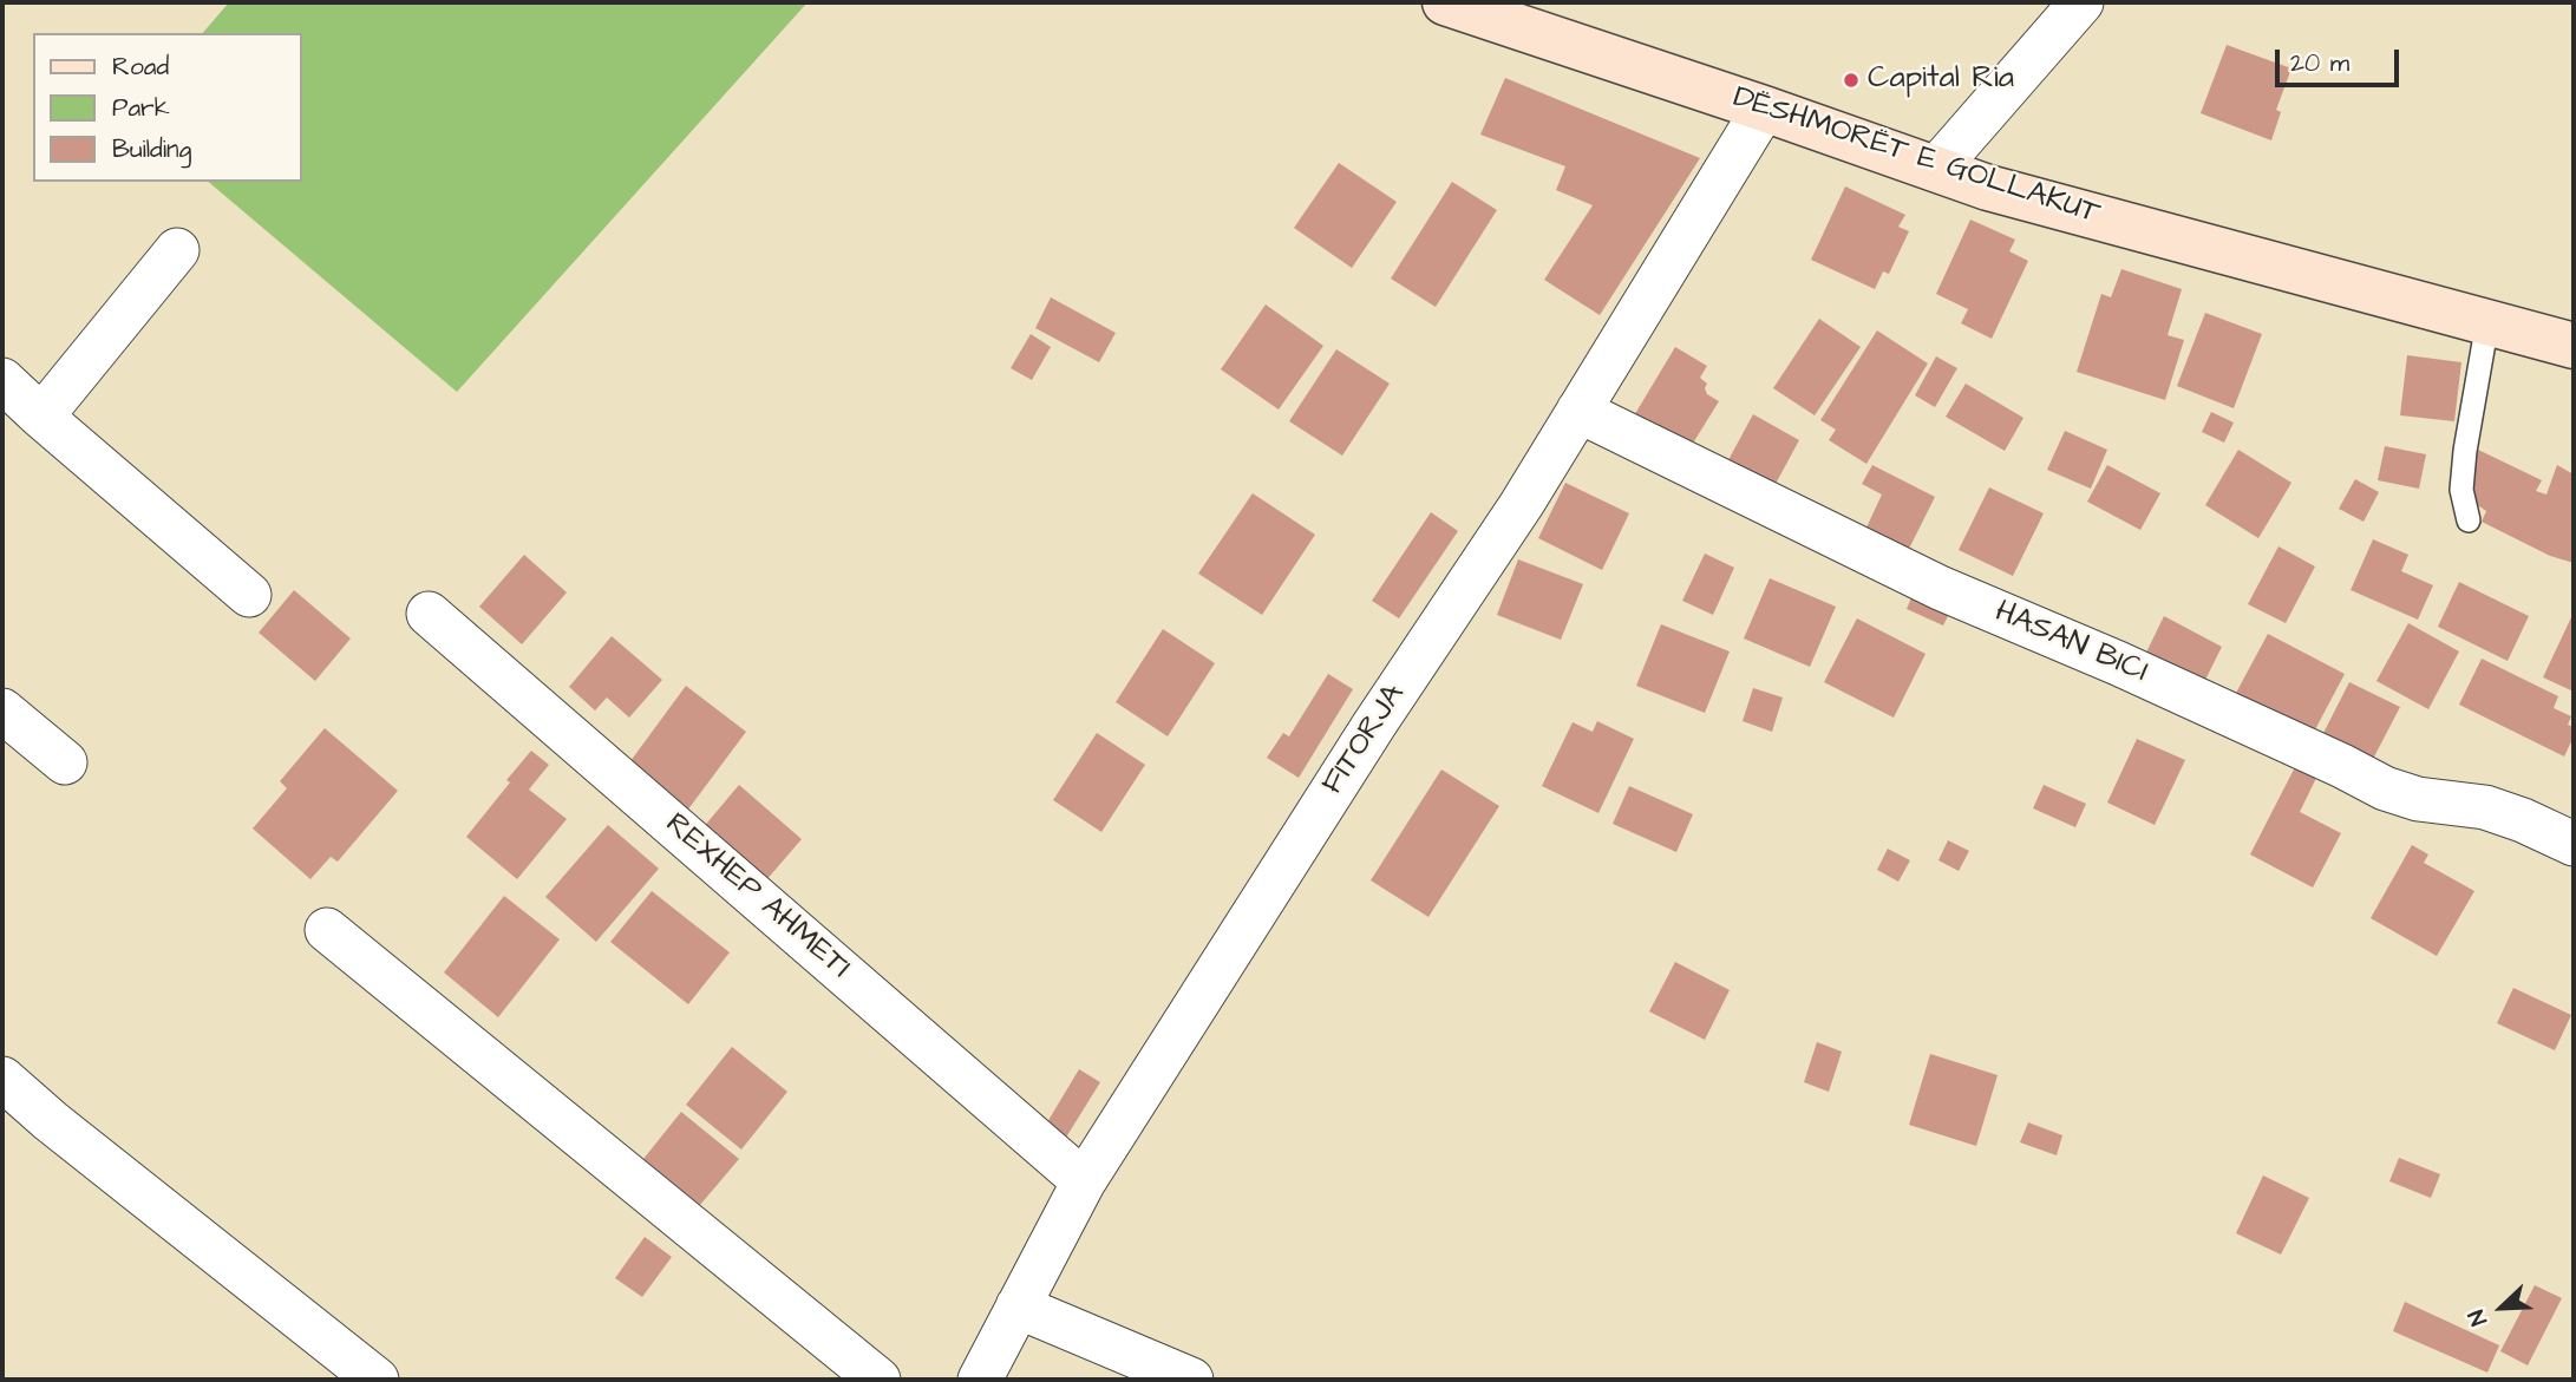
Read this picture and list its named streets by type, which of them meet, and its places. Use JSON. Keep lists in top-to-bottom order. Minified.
{"streets":{"street":["DËSHMORËT E GOLLAKUT","HASAN BICI","FITORJA","REXHEP AHMETI"]},"crossings":[["DËSHMORËT E GOLLAKUT","FITORJA"],["HASAN BICI","FITORJA"],["FITORJA","REXHEP AHMETI"]],"places":["Capital Ria"],"legend":["Road","Park","Building"],"scale_bar":"20 m","north":"bottom left"}
